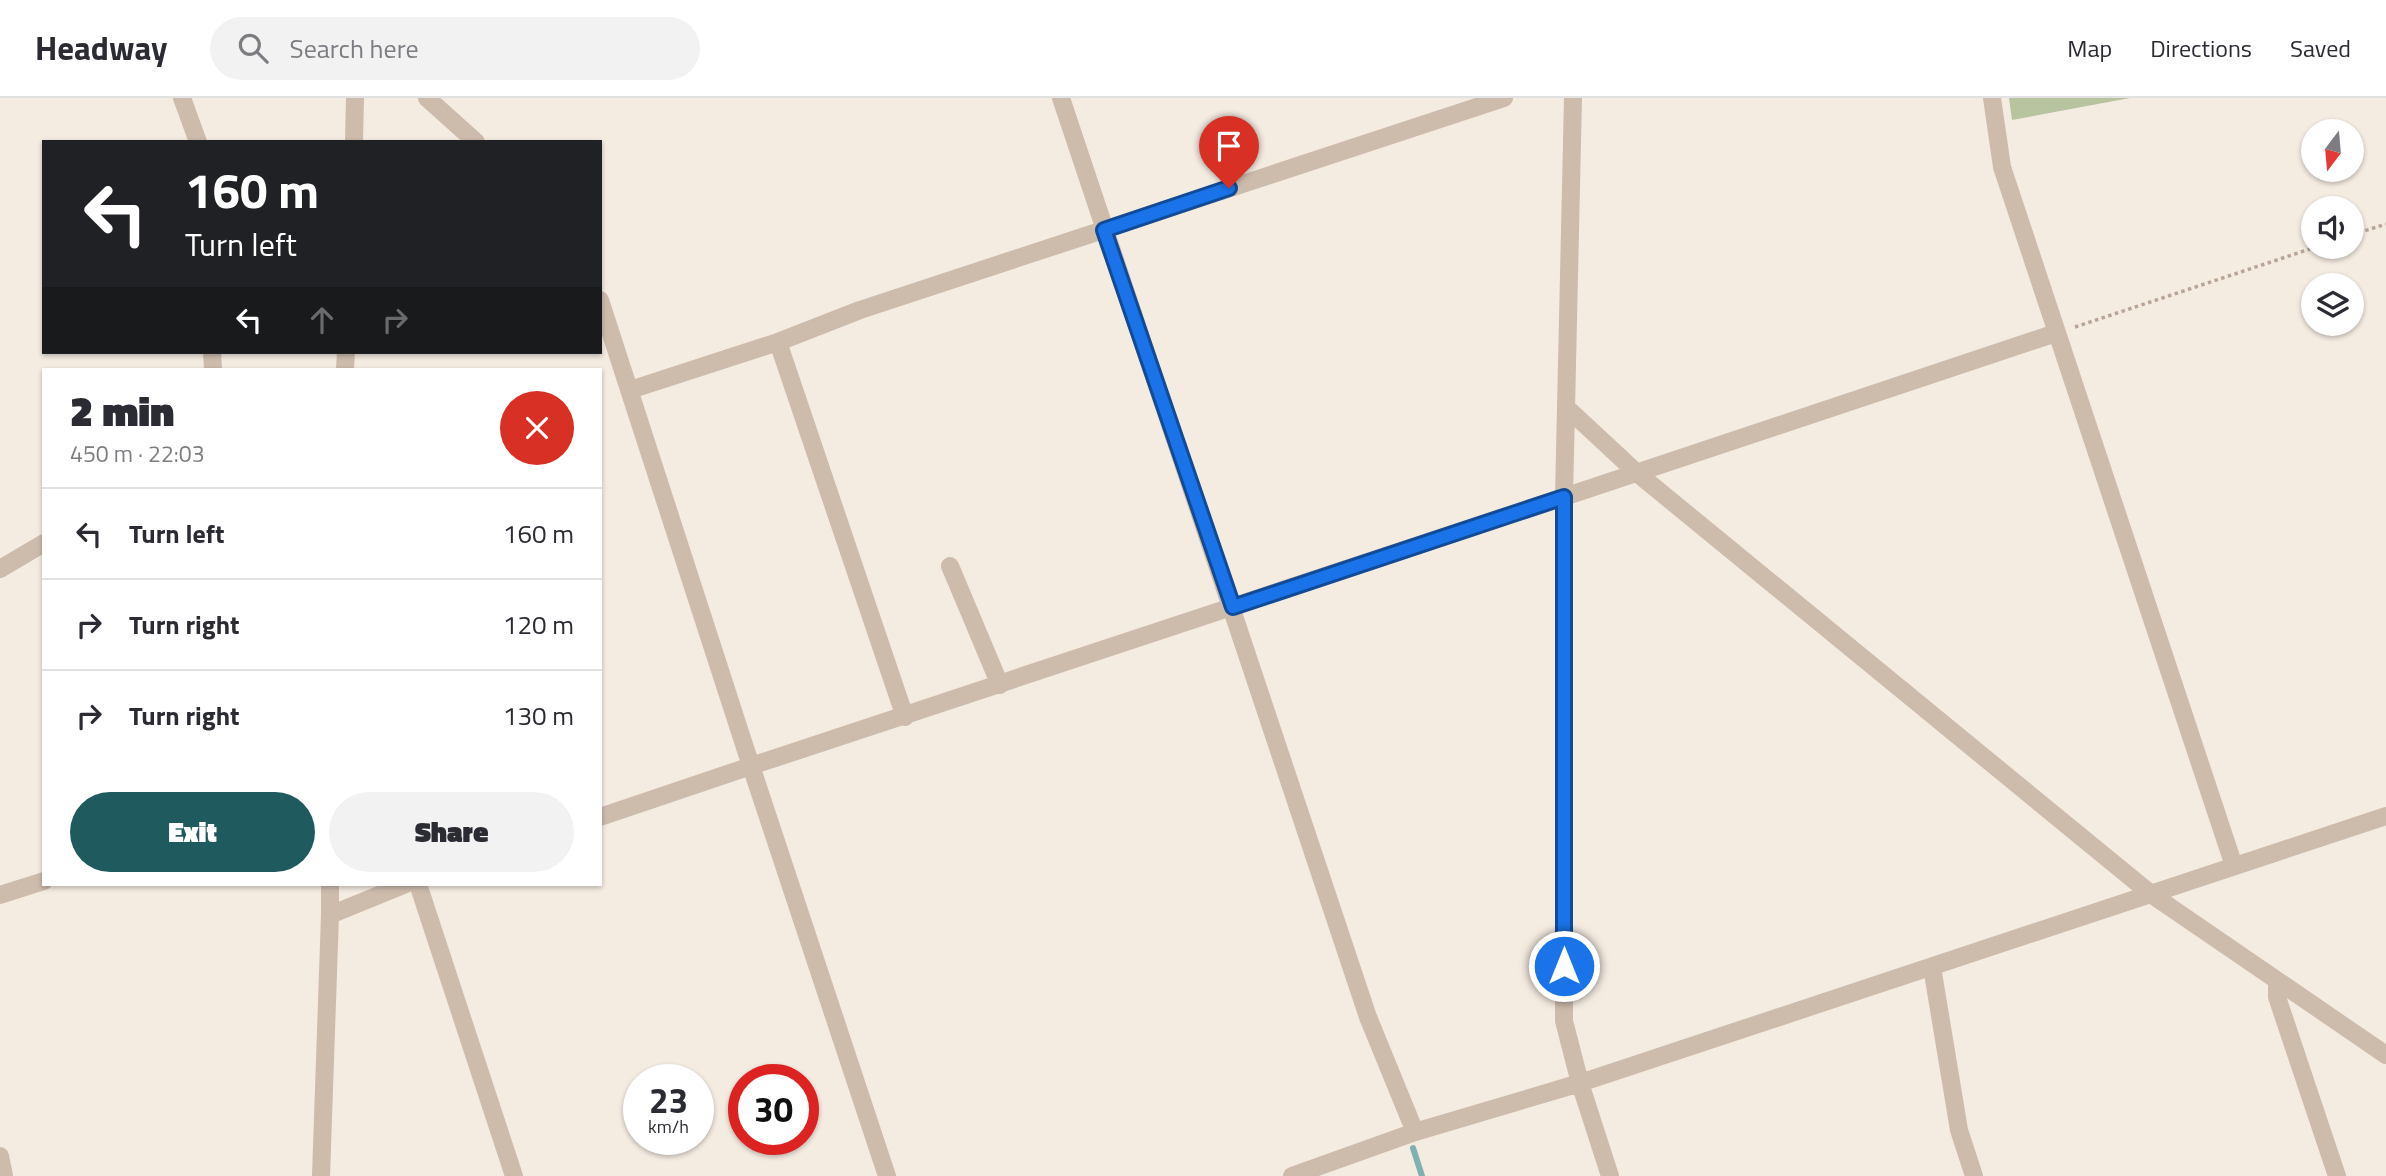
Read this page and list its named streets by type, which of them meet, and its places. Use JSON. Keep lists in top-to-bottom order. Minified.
{"north":"bottom","page":{"header":"Headway","search":"Search here","nav":["Map","Directions","Saved"],"turn":["160 m","Turn left"],"heading":["2 min","450 m · 22:03"],"list":[{"name":"Turn left","value":"160 m"},{"name":"Turn right","value":"120 m"},{"name":"Turn right","value":"130 m"}],"buttons":["Exit","Share"],"speed":"23 km/h","limit":"30"}}
